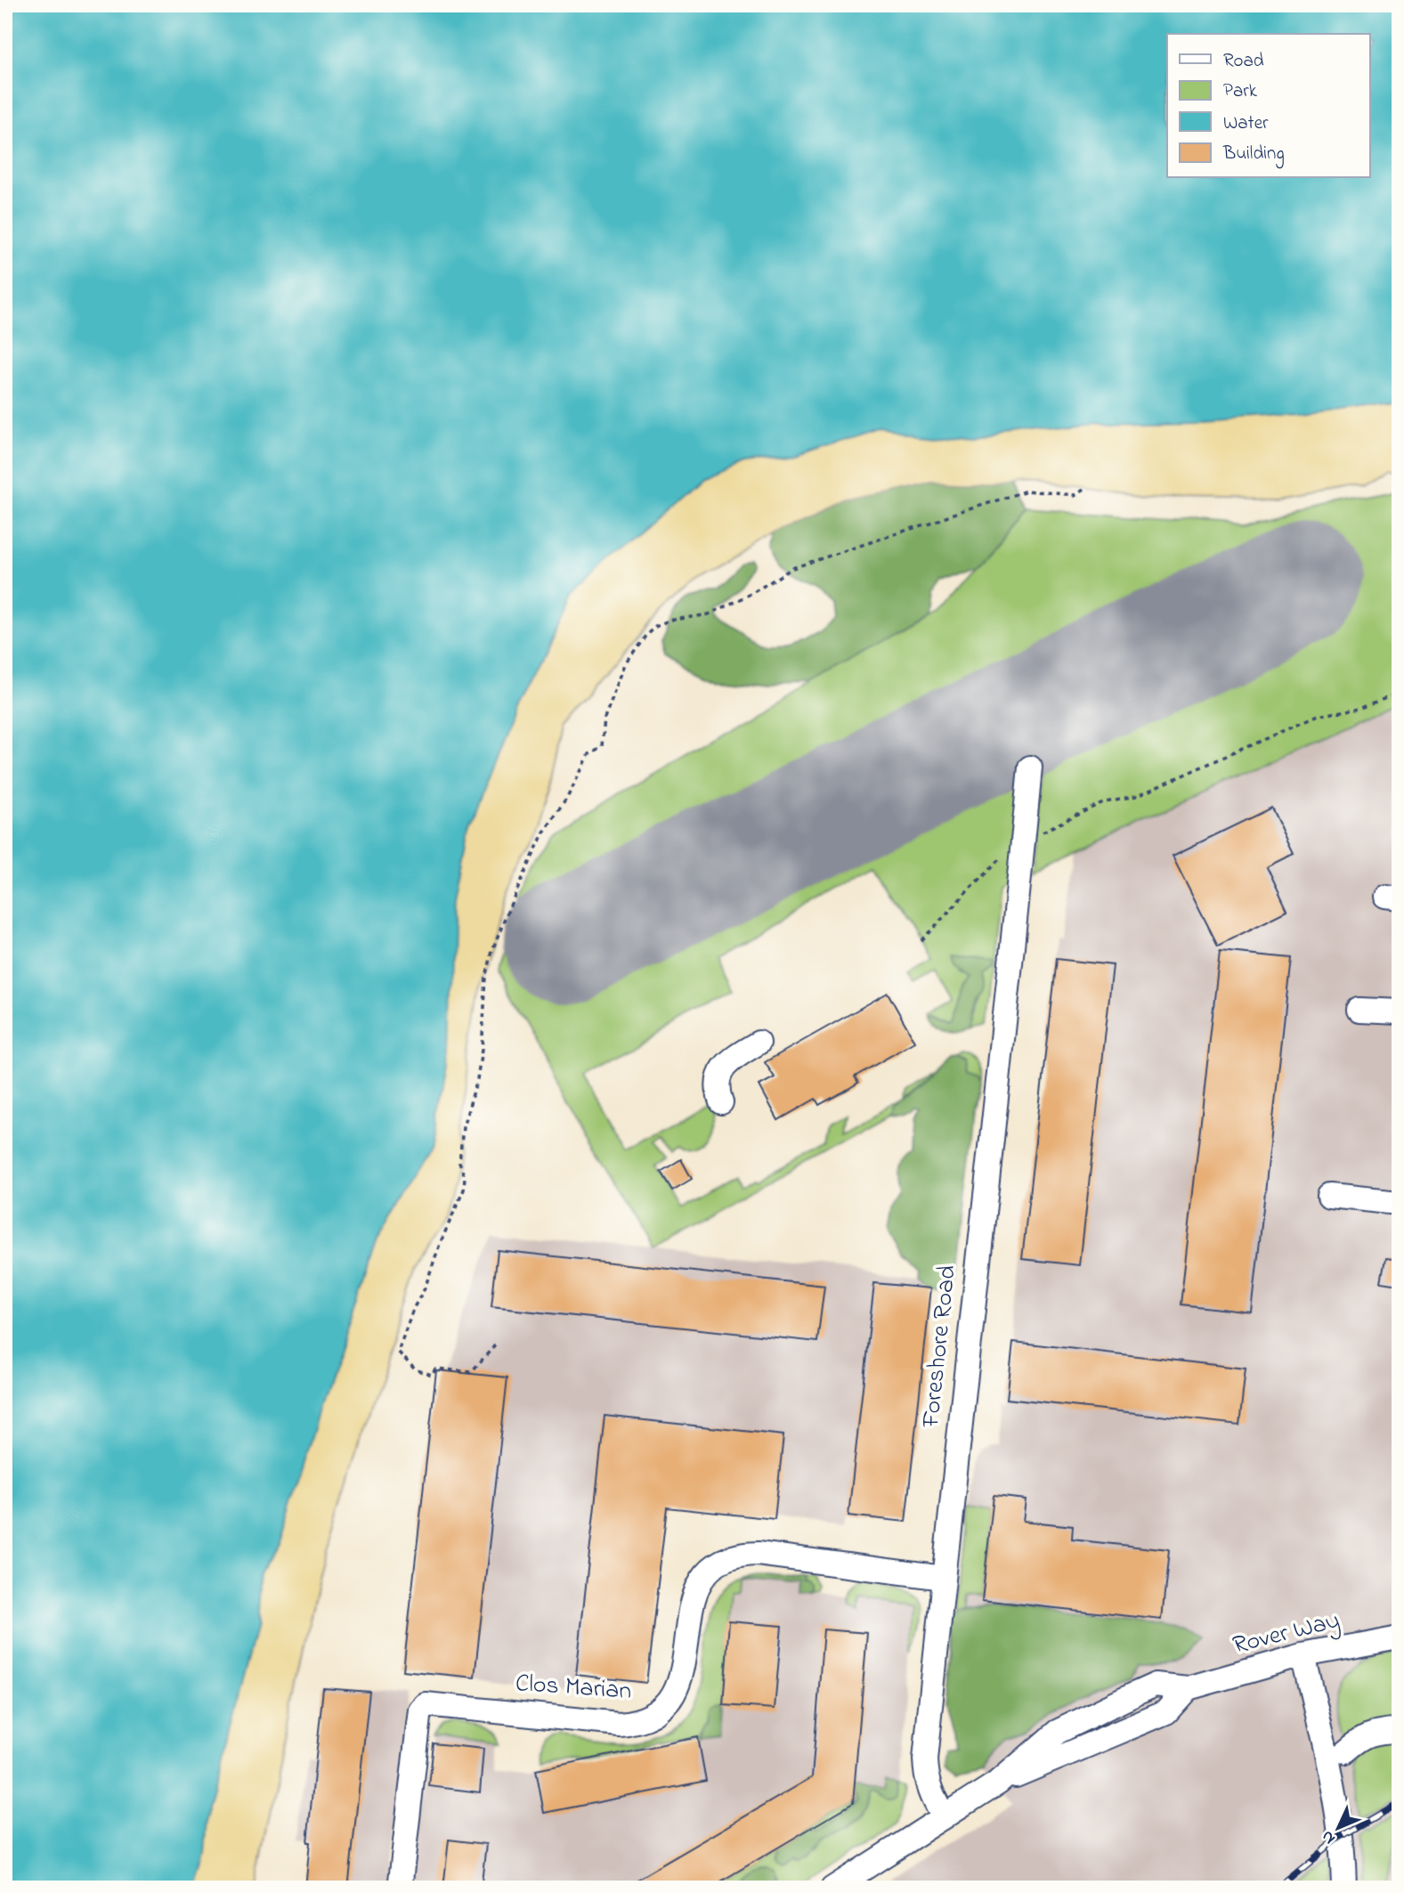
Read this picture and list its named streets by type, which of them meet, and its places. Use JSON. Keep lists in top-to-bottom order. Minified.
{"streets":{"street":["Foreshore Road","Rover Way","Clos Marian"]},"crossings":[["Foreshore Road","Rover Way"],["Foreshore Road","Clos Marian"]],"legend":["Road","Park","Water","Building"],"north":"bottom left"}
